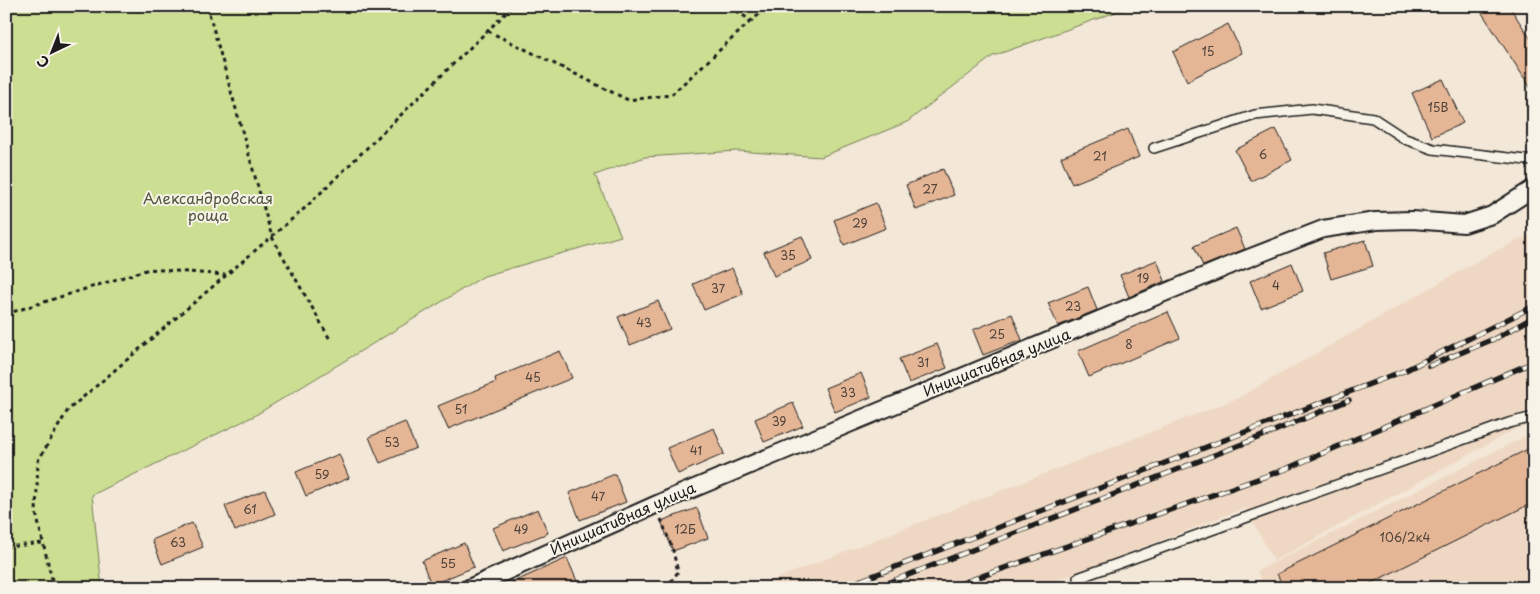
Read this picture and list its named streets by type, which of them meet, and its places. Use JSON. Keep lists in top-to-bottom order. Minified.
{"streets":{"street":["Инициативная улица"]},"parks":["Александровская роща"],"house_numbers":["15","15В","6","21","27","29","35","19","4","37","23","43","25","8","31","45","33","51","39","53","41","59","47","61","49","12Б","106/2к4","63","55"],"north":"bottom left"}
